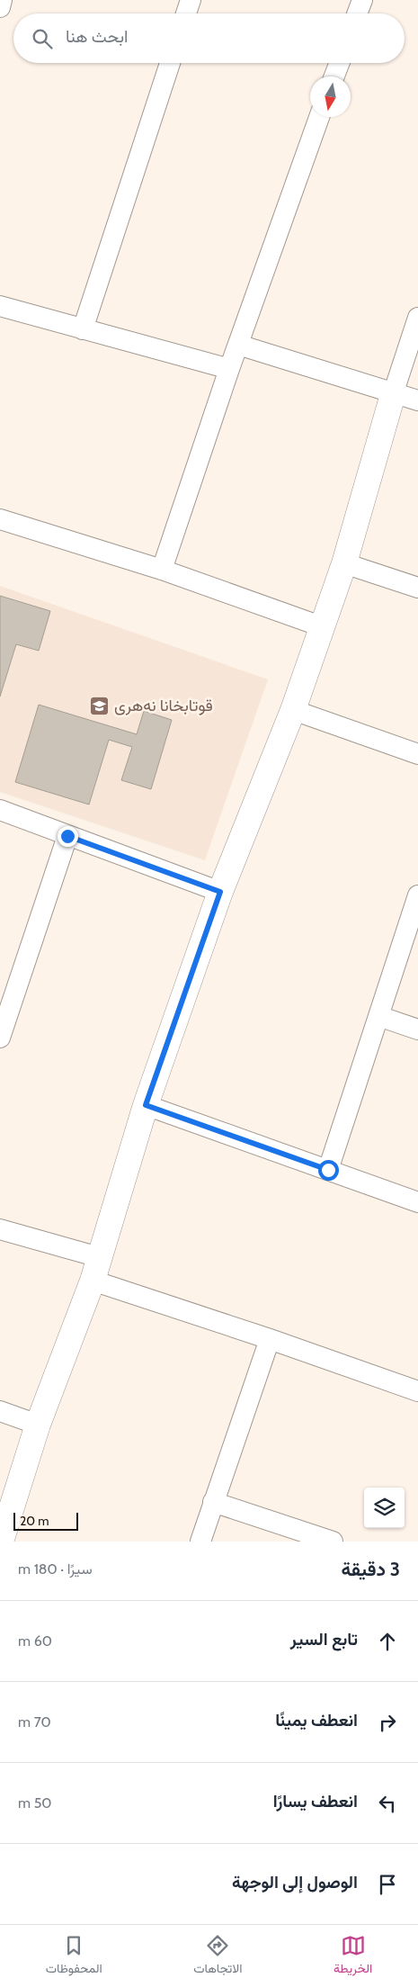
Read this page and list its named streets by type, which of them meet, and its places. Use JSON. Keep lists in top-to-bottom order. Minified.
{"places":{"school or university":["قوتابخانا نەهری"]},"scale_bar":"20 m","north":"bottom","page":{"search":"ابحث هنا","scale":"20 m","heading":["3 دقيقة","سيرًا · 180 m"],"list":[["تابع السير","60 m"],["انعطف يمينًا","70 m"],["انعطف يسارًا","50 m"],"الوصول إلى الوجهة"],"nav":["الخريطة","الاتجاهات","المحفوظات"]}}
